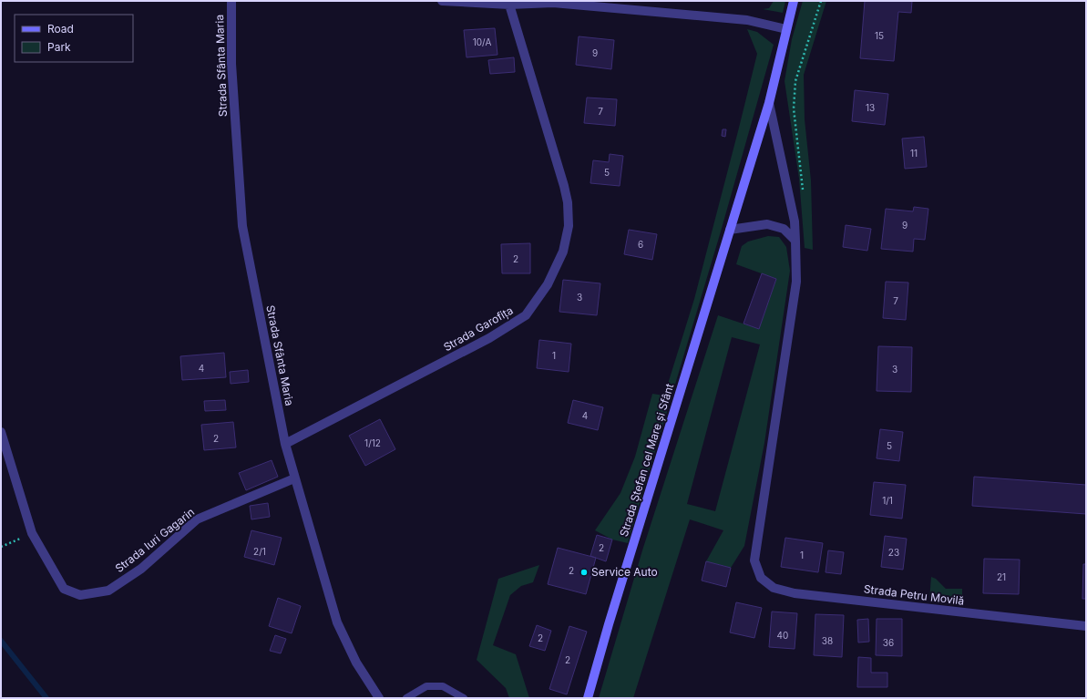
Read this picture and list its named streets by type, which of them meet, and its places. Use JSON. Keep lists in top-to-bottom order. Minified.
{"streets":{"main road":["Strada Ștefan cel Mare și Sfânt"],"street":["Strada Sfânta Maria","Strada Garofița","Strada Iuri Gagarin","Strada Petru Movilă"]},"crossings":[["Strada Sfânta Maria","Strada Garofița"],["Strada Sfânta Maria","Strada Iuri Gagarin"],["Strada Ștefan cel Mare și Sfânt","Strada Petru Movilă"]],"places":["Service Auto"],"house_numbers":["15","10/A","9","13","7","11","5","9","6","2","3","7","1","4","3","4","2","1/12","5","1/1","2","2/1","23","1","2","21","40","2","38","36","2"],"legend":["Road","Park"]}
